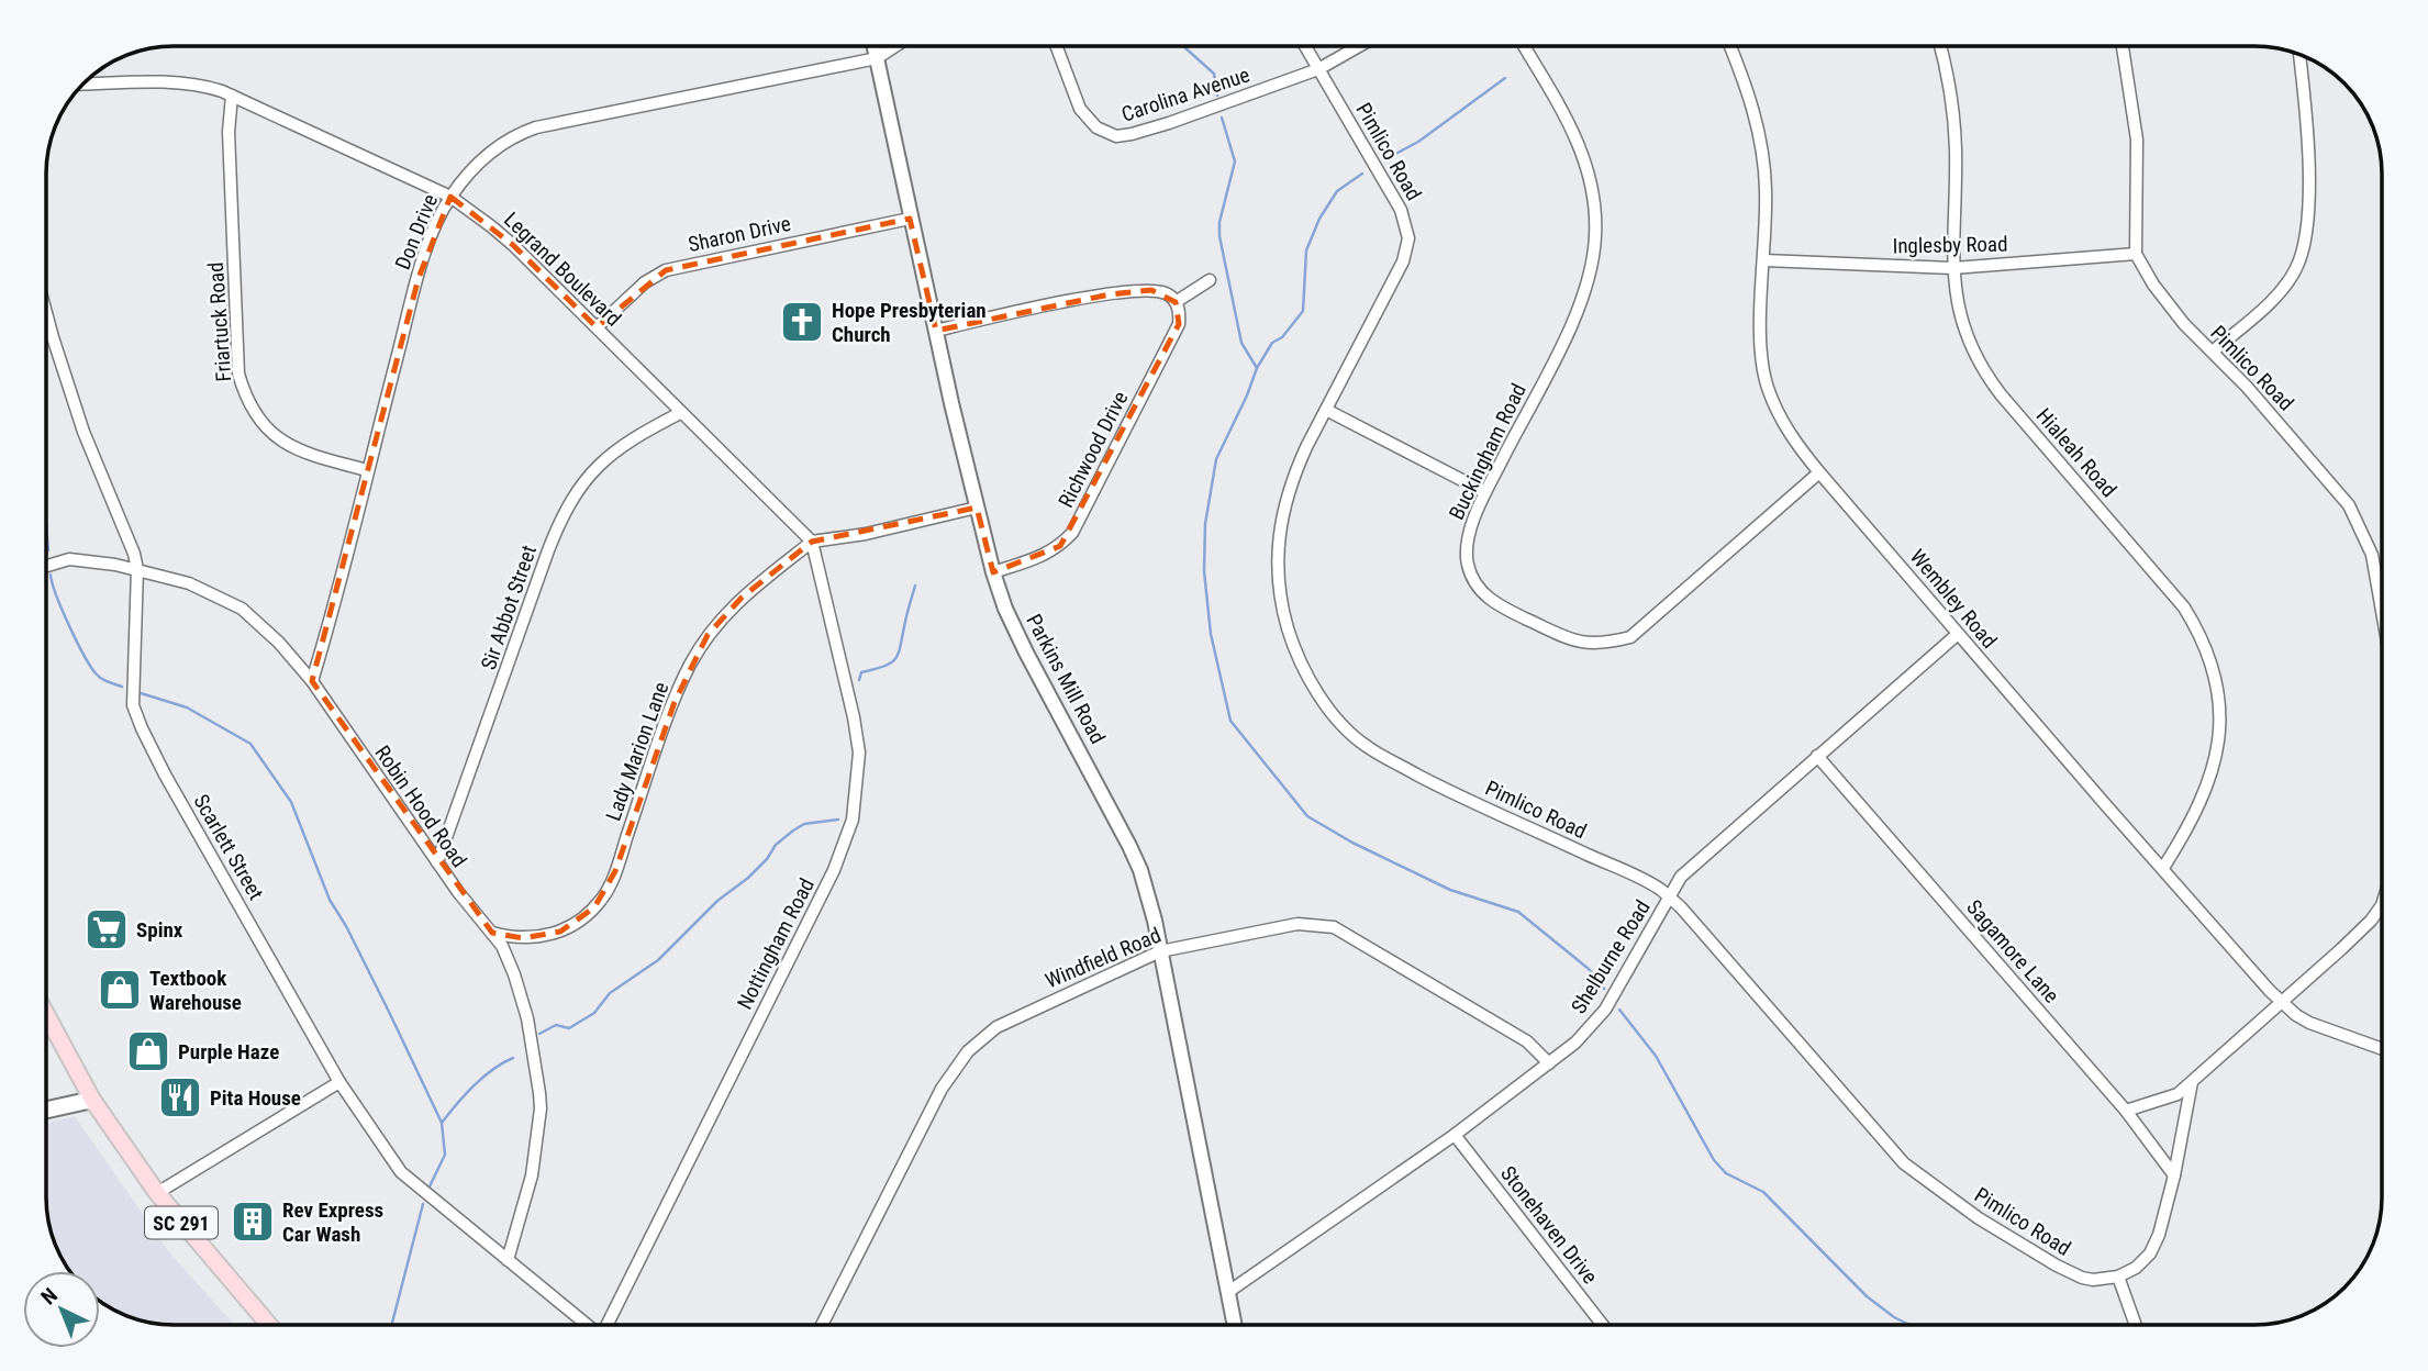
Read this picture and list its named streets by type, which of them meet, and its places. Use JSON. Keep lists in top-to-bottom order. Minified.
{"streets":{"main road":["SC 291"],"street":["Carolina Avenue","Pimlico Road","Don Drive","Sharon Drive","Inglesby Road","Legrand Boulevard","Friartuck Road","Richwood Drive","Buckingham Road","Hialeah Road","Wembley Road","Sir Abbot Street","Parkins Mill Road","Lady Marion Lane","Robin Hood Road","Scarlett Street","Nottingham Road","Sagamore Lane","Shelburne Road","Windfield Road","Stonehaven Drive"]},"crossings":[["Carolina Avenue","Pimlico Road"],["Pimlico Road","Inglesby Road"],["Pimlico Road","Shelburne Road"],["Don Drive","Legrand Boulevard"],["Don Drive","Friartuck Road"],["Don Drive","Parkins Mill Road"],["Don Drive","Robin Hood Road"],["Sharon Drive","Legrand Boulevard"],["Sharon Drive","Parkins Mill Road"],["Inglesby Road","Hialeah Road"],["Inglesby Road","Wembley Road"],["Legrand Boulevard","Friartuck Road"],["Legrand Boulevard","Sir Abbot Street"],["Legrand Boulevard","Lady Marion Lane"],["Legrand Boulevard","Nottingham Road"],["Richwood Drive","Parkins Mill Road"],["Buckingham Road","Wembley Road"],["Hialeah Road","Wembley Road"],["Wembley Road","Shelburne Road"],["Sir Abbot Street","Robin Hood Road"],["Parkins Mill Road","Shelburne Road"],["Parkins Mill Road","Windfield Road"],["Lady Marion Lane","Robin Hood Road"],["Lady Marion Lane","Nottingham Road"],["Robin Hood Road","Scarlett Street"],["Sagamore Lane","Shelburne Road"],["Shelburne Road","Windfield Road"],["Shelburne Road","Stonehaven Drive"]],"places":{"church":["Hope Presbyterian Church"],"supermarket":["Spinx"],"shop":["Textbook Warehouse","Purple Haze"],"restaurant":["Pita House"],"building":["Rev Express Car Wash"]},"north":"top left"}
